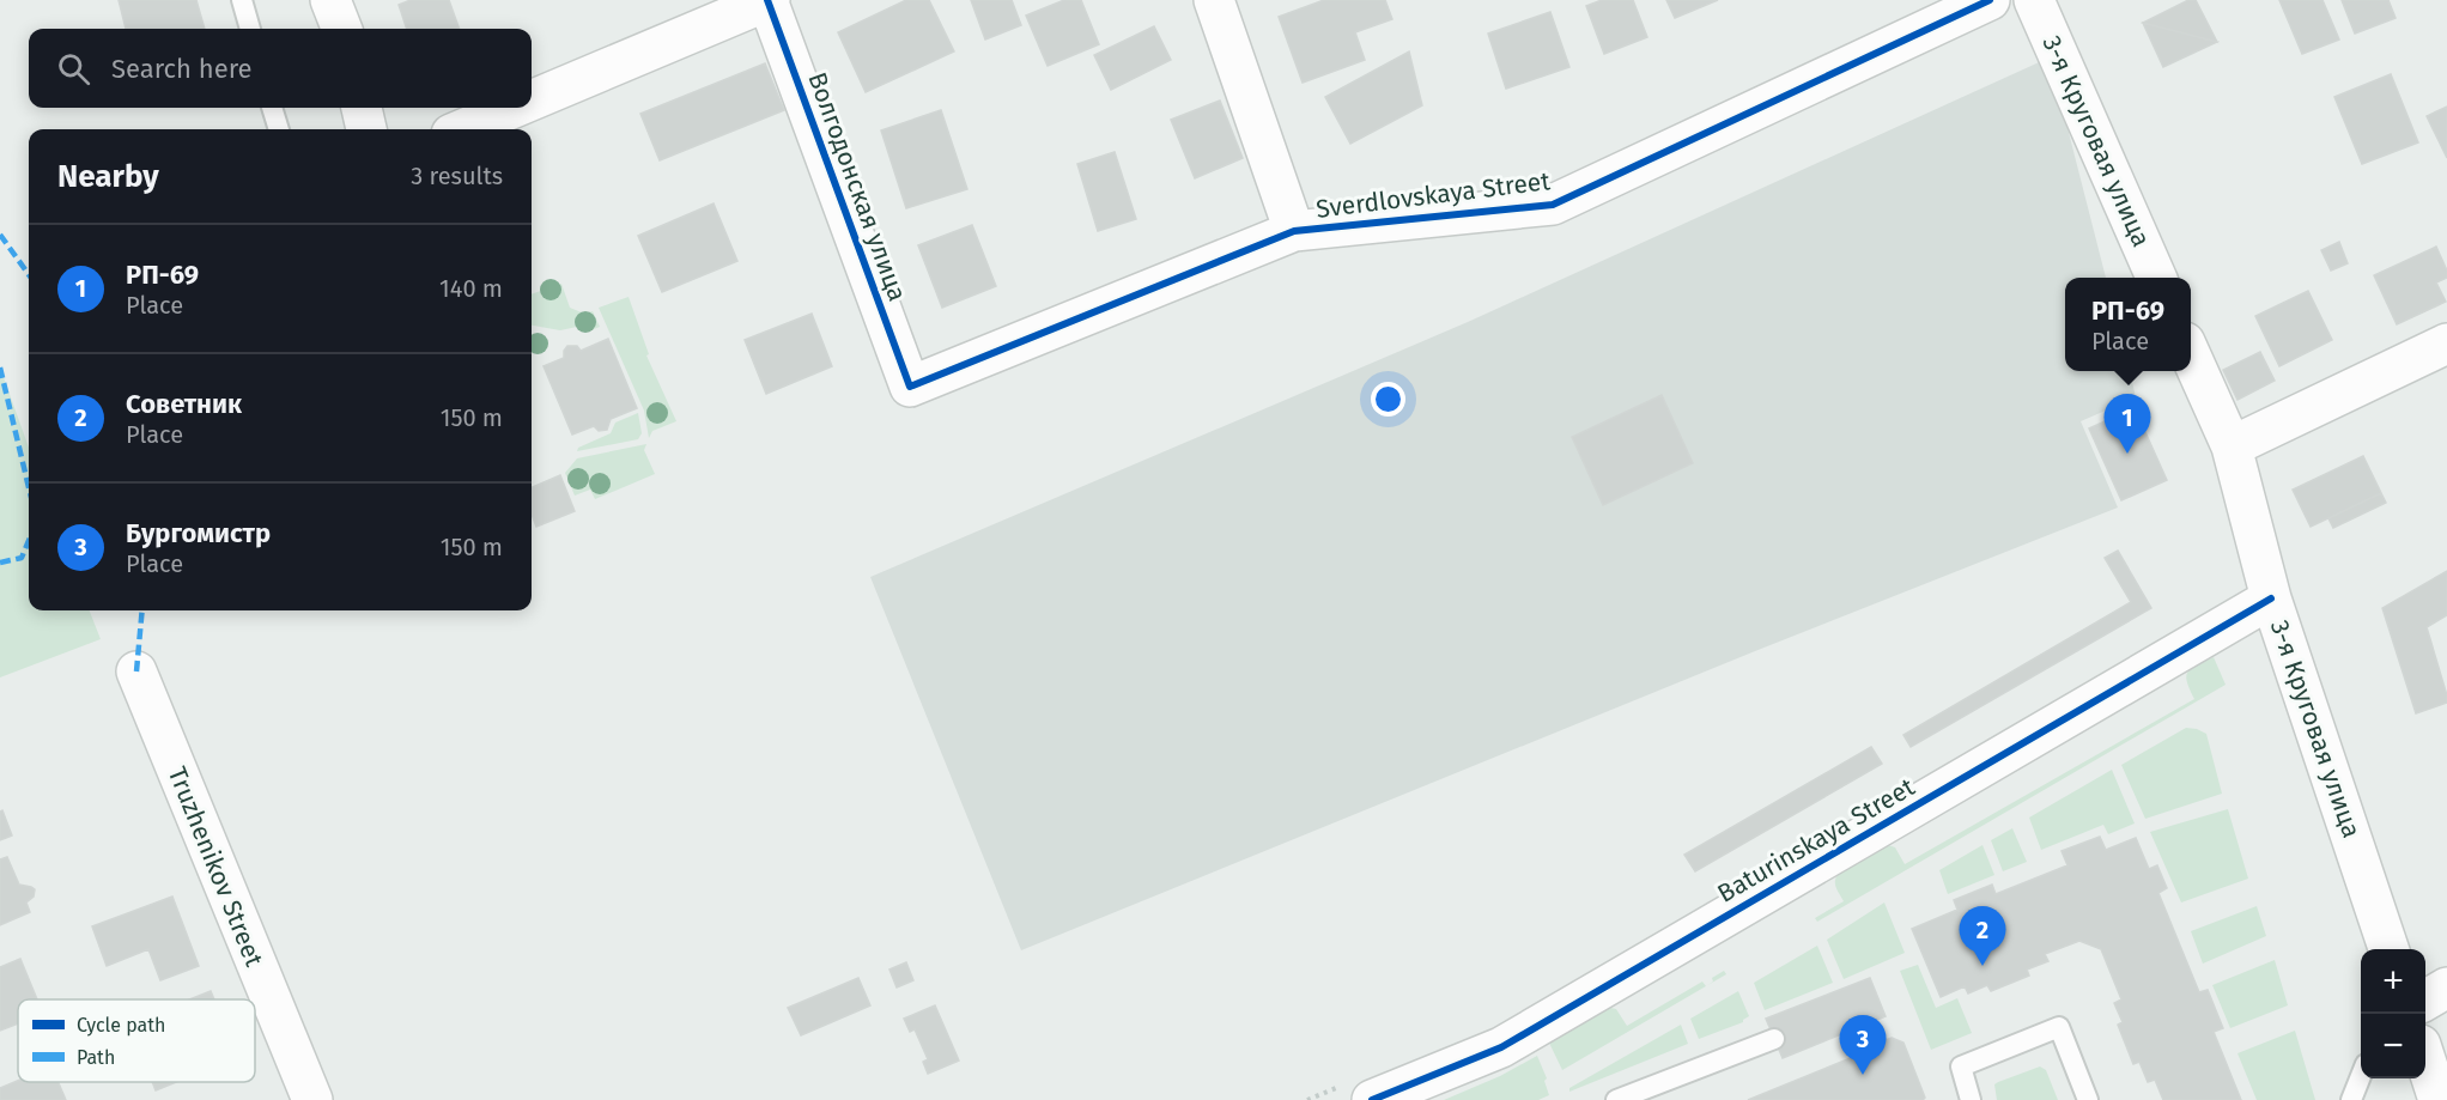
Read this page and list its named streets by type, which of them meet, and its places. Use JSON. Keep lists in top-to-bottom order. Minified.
{"streets":{"street":["3-я Круговая улица","Волгодонская улица","Sverdlovskaya Street","Baturinskaya Street","Truzhenikov Street"]},"crossings":[["3-я Круговая улица","Baturinskaya Street"],["Волгодонская улица","Sverdlovskaya Street"]],"legend":["Cycle path","Path"],"page":{"search":"Search here","heading":["Nearby","3 results"],"list":[{"mark":"1","name":"РП-69","note":"Place","value":"140 m"},{"mark":"2","name":"Советник","note":"Place","value":"150 m"},{"mark":"3","name":"Бургомистр","note":"Place","value":"150 m"}],"popup":["РП-69","Place"],"pins":["1","2","3"],"map_buttons":["+","−"]}}
